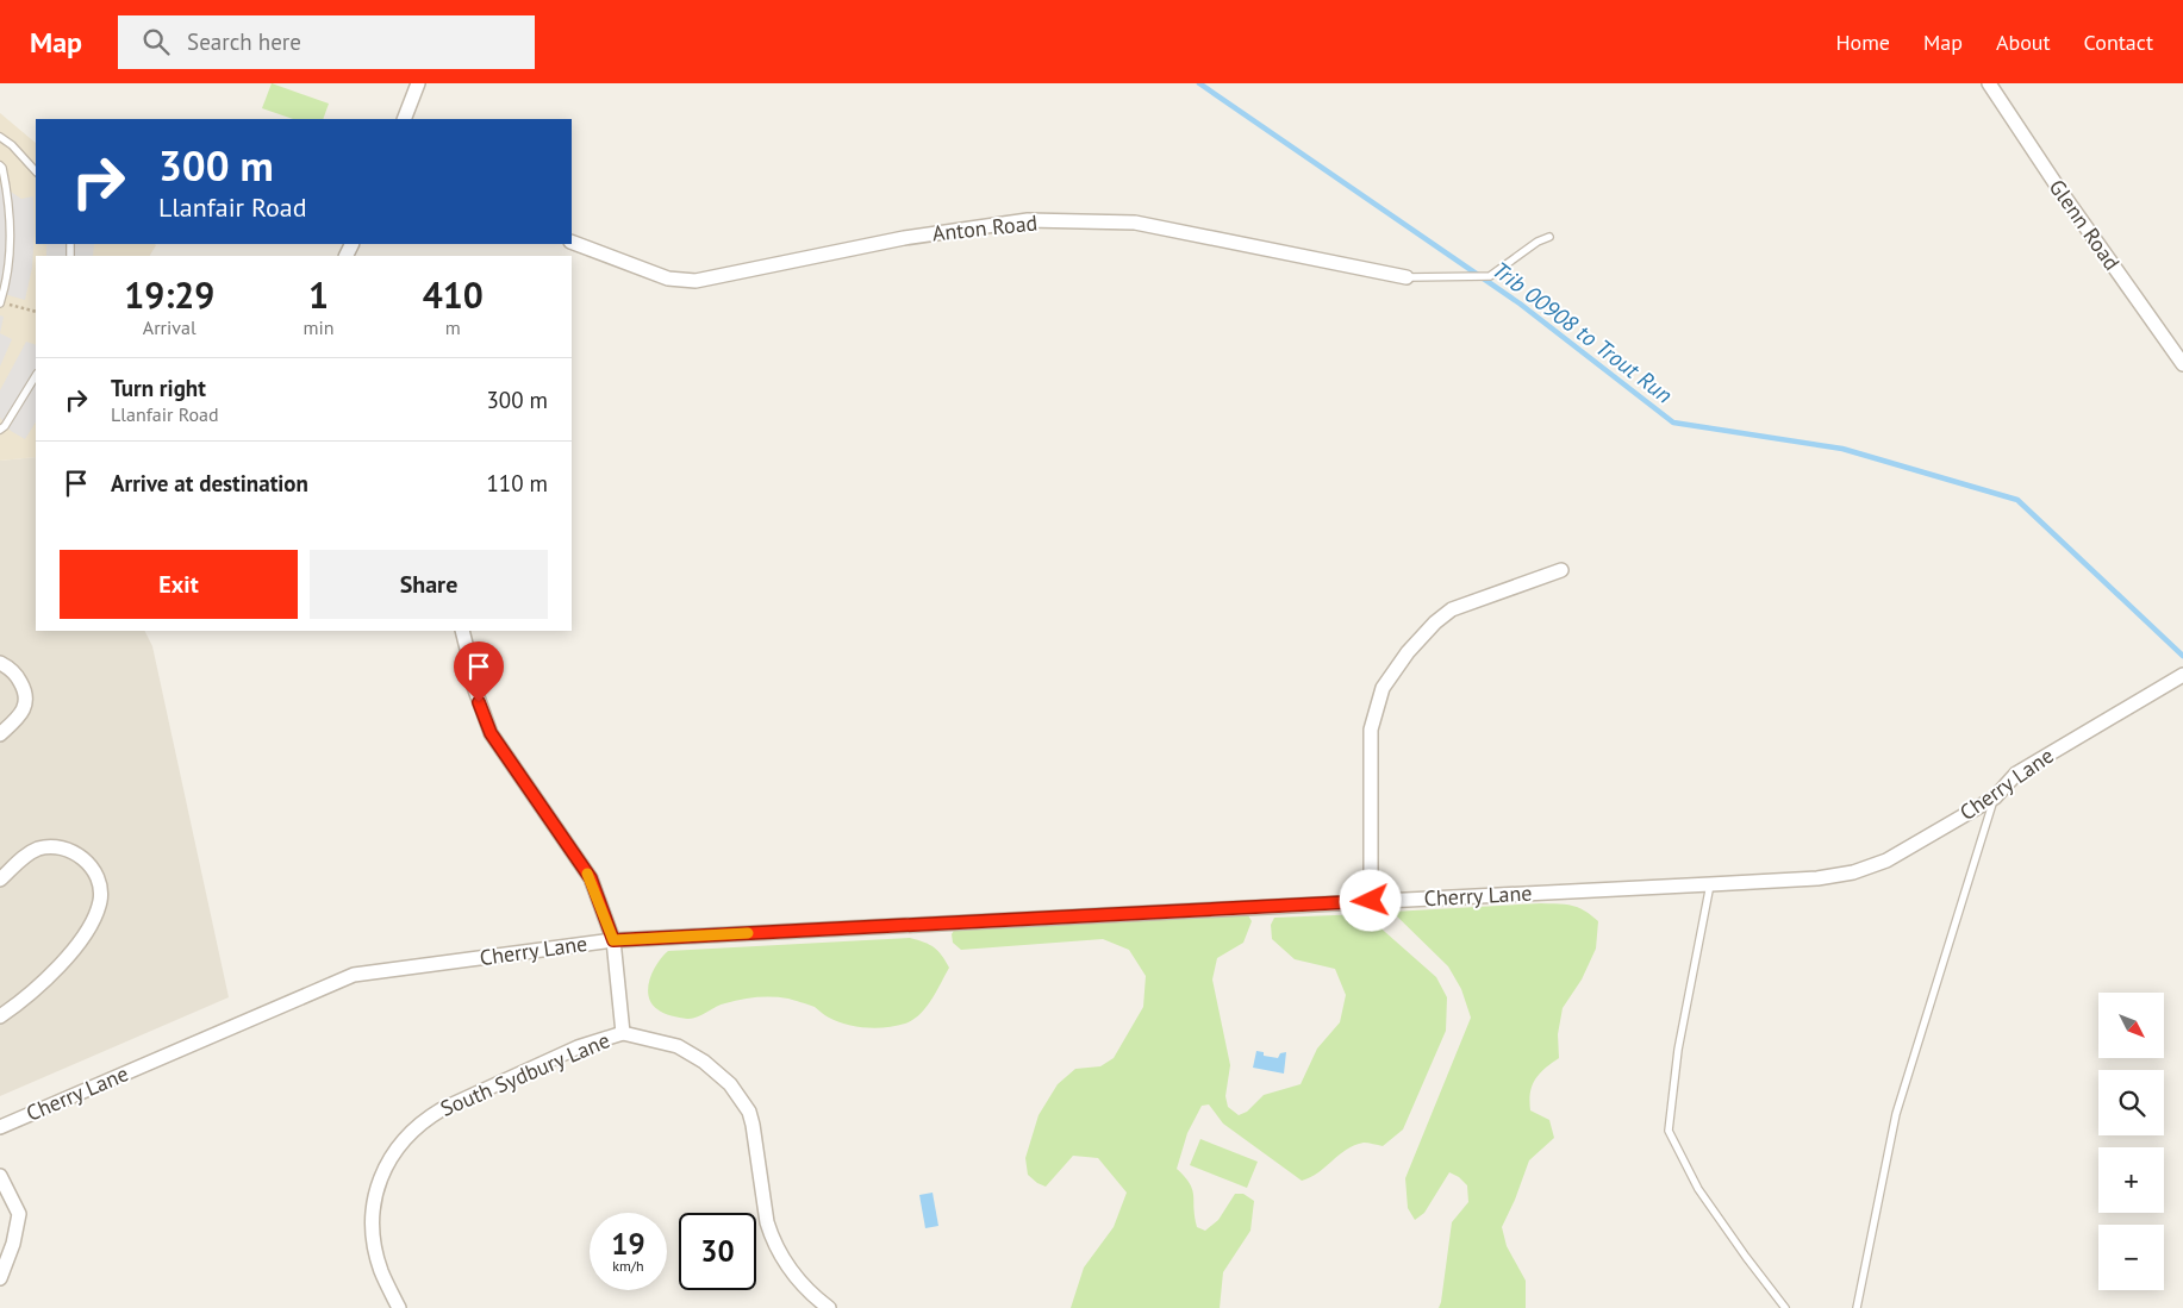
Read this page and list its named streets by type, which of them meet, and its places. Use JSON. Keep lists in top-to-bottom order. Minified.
{"streets":{"street":["Glenn Road","Anton Road","Cherry Lane","South Sydbury Lane"]},"water":["Trib 00908 to Trout Run"],"north":"bottom right","page":{"header":"Map","search":"Search here","nav":["Home","Map","About","Contact"],"turn":["300 m","Llanfair Road"],"eta":["19:29","Arrival","1","min","410","m"],"list":[{"name":"Turn right","note":"Llanfair Road","value":"300 m"},{"name":"Arrive at destination","value":"110 m"}],"buttons":["Exit","Share"],"map_buttons":["+","−"],"speed":"19 km/h","limit":"30"}}
